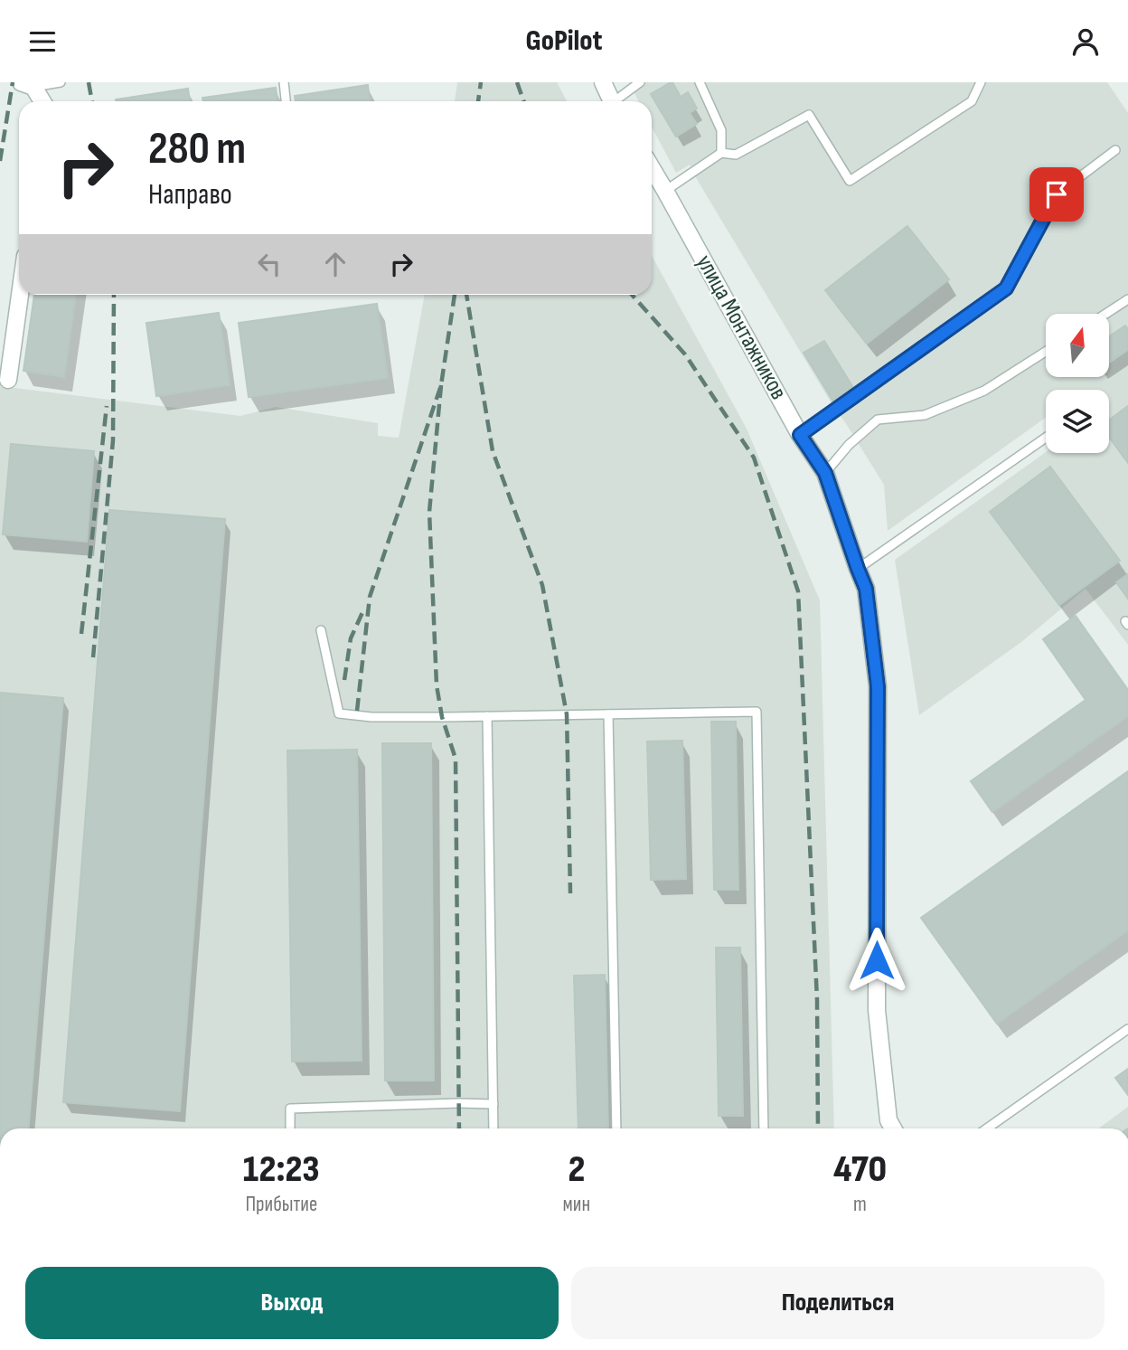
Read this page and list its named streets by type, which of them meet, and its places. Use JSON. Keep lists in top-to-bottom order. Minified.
{"streets":{"street":["улица Монтажников"]},"north":"top","page":{"header":"GoPilot","turn":["280 m","Направо"],"eta":["12:23","Прибытие","2","мин","470","m"],"buttons":["Выход","Поделиться"]}}
